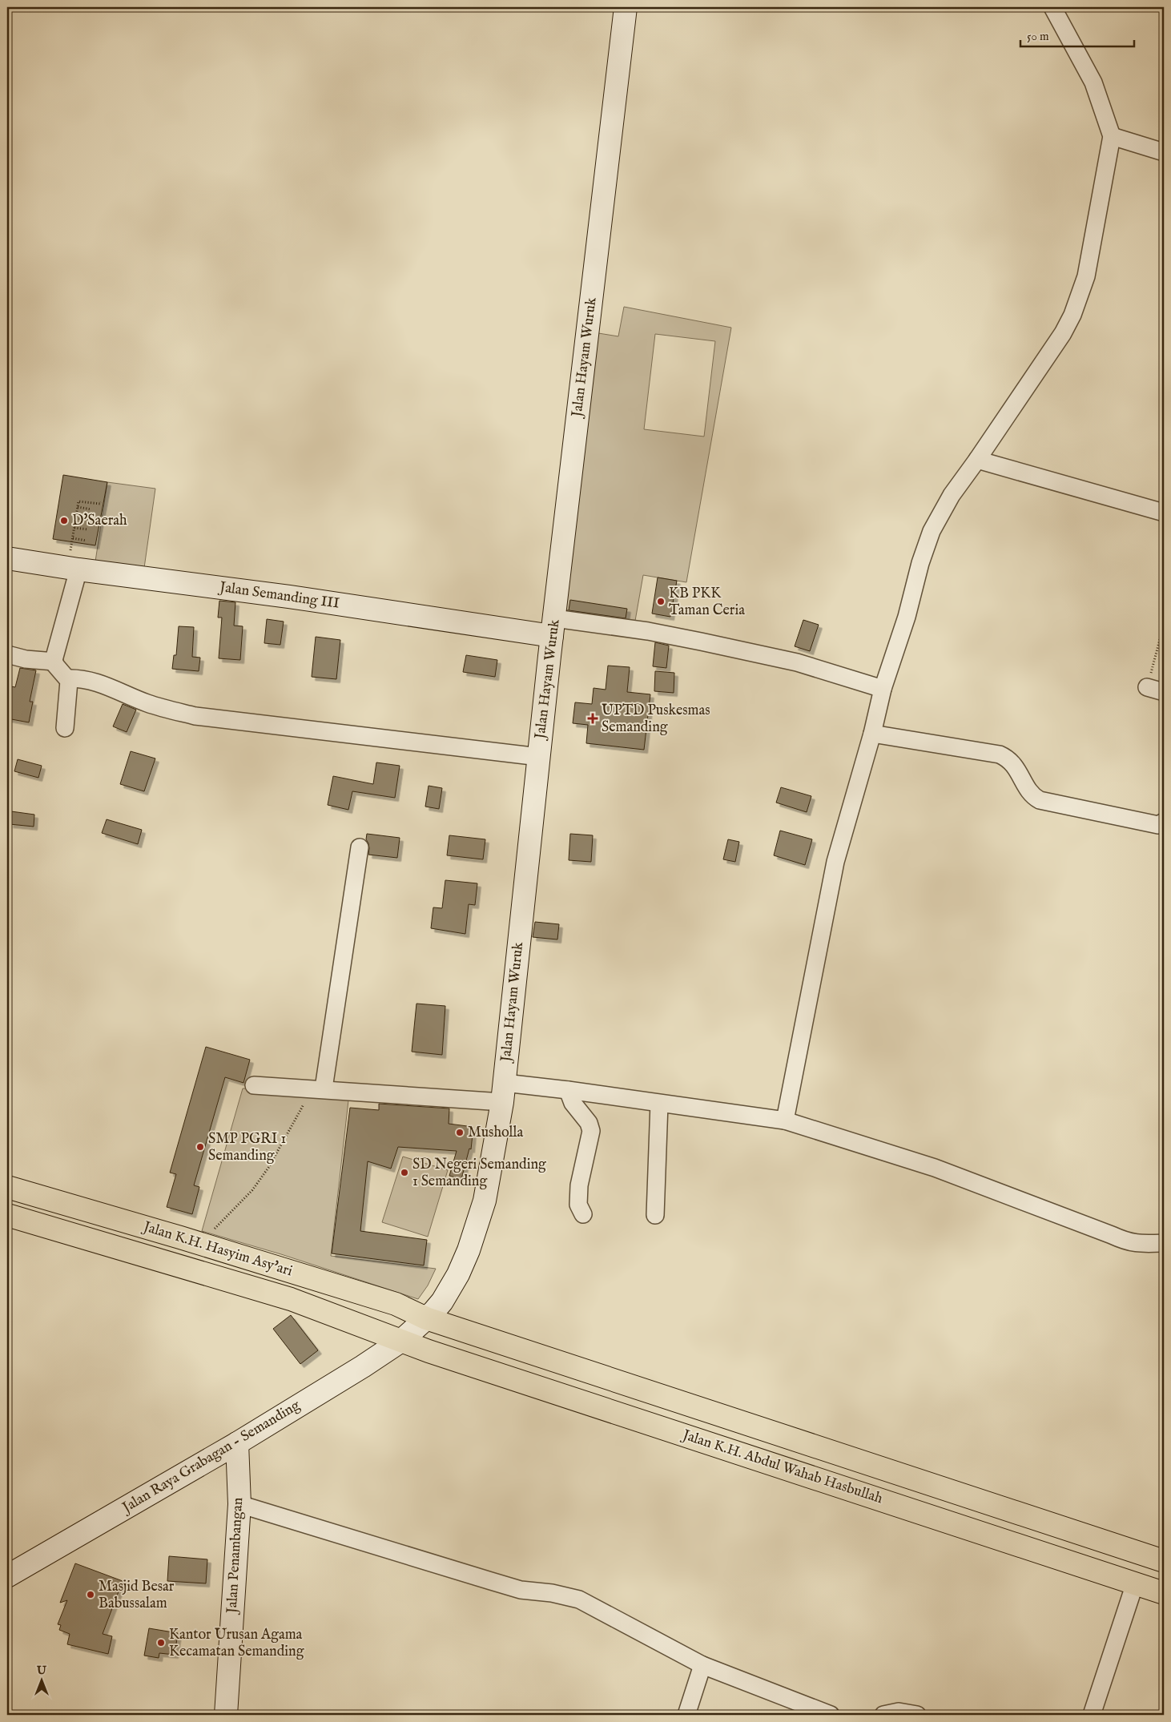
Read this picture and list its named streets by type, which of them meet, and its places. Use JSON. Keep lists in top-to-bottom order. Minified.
{"streets":{"highway":["Jalan K.H. Hasyim Asy'ari","Jalan K.H. Abdul Wahab Hasbullah"],"main road":["Jalan Hayam Wuruk","Jalan Semanding III","Jalan Raya Grabagan - Semanding","Jalan Penambangan"]},"crossings":[["Jalan Hayam Wuruk","Jalan Semanding III"],["Jalan Hayam Wuruk","Jalan K.H. Hasyim Asy'ari"],["Jalan Hayam Wuruk","Jalan Raya Grabagan - Semanding"],["Jalan Hayam Wuruk","Jalan K.H. Abdul Wahab Hasbullah"],["Jalan K.H. Hasyim Asy'ari","Jalan Raya Grabagan - Semanding"],["Jalan K.H. Hasyim Asy'ari","Jalan K.H. Abdul Wahab Hasbullah"],["Jalan Raya Grabagan - Semanding","Jalan K.H. Abdul Wahab Hasbullah"],["Jalan Raya Grabagan - Semanding","Jalan Penambangan"]],"places":{"other":["D'Saerah","KB PKK Taman Ceria","Musholla","SMP PGRI 1 Semanding","SD Negeri Semanding 1 Semanding","Masjid Besar Babussalam","Kantor Urusan Agama Kecamatan Semanding"],"health":["UPTD Puskesmas Semanding"]},"scale_bar":"50 m","north":"top"}
